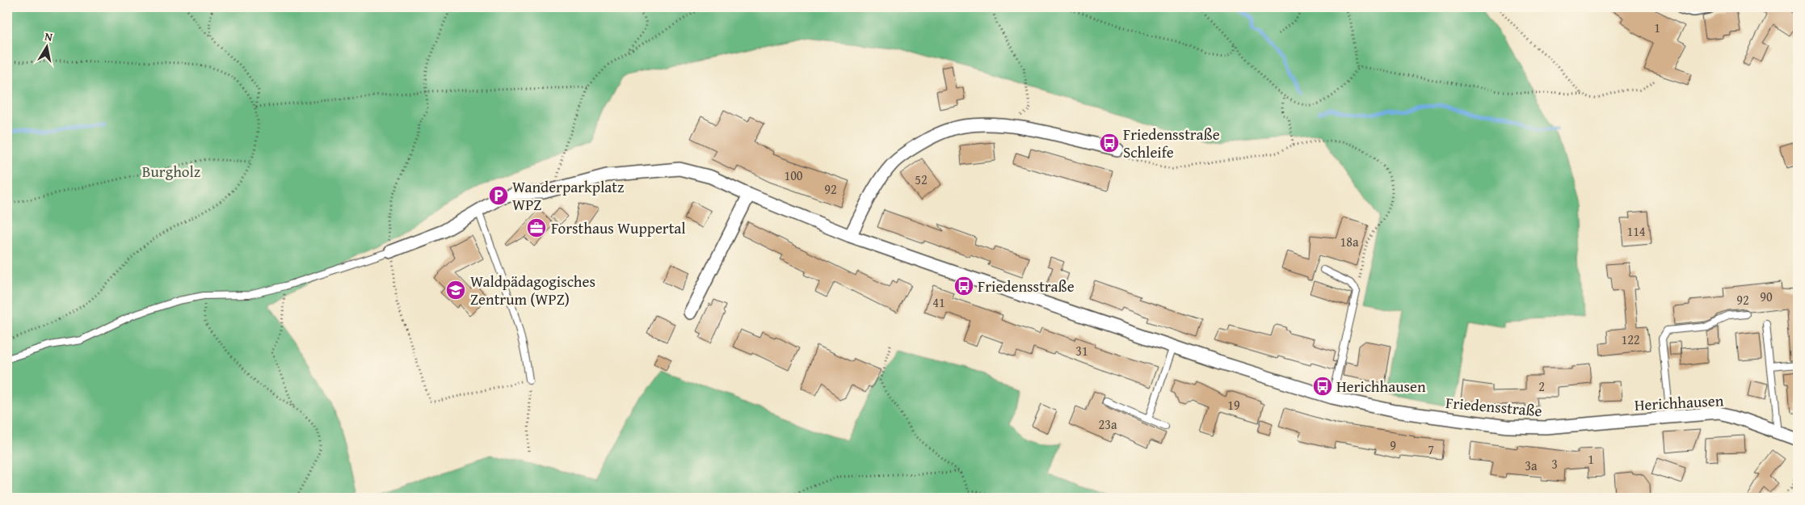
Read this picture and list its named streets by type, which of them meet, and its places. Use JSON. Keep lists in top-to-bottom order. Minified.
{"streets":{"street":["Herichhausen","Friedensstraße"]},"crossings":[["Herichhausen","Friedensstraße"]],"parks":["Burgholz"],"places":{"bus stop":["Friedensstraße Schleife","Friedensstraße","Herichhausen"],"parking":["Wanderparkplatz WPZ"],"office":["Forsthaus Wuppertal"],"school or university":["Waldpädagogisches Zentrum (WPZ)"]},"house_numbers":["1","100","52","92","114","18a","90","92","41","122","31","2","19","23a","9","7","1","3","3a"],"north":"top"}
